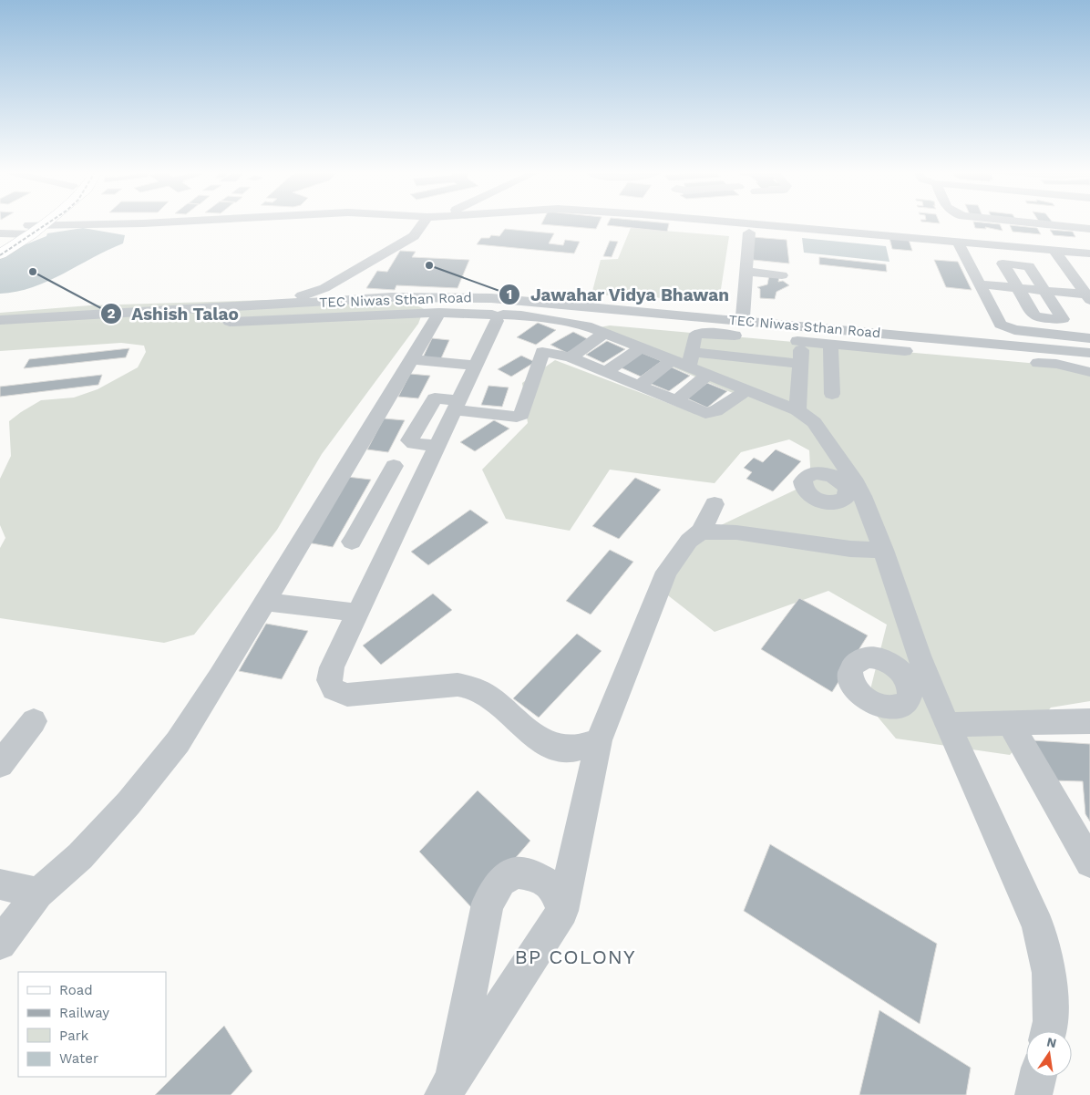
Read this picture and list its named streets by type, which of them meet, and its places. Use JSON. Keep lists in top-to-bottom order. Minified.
{"streets":{"street":["TEC Niwas Sthan Road"]},"districts":["BP COLONY"],"places":["Jawahar Vidya Bhawan","Ashish Talao"],"legend":["Road","Railway","Park","Water"],"north":"top"}
